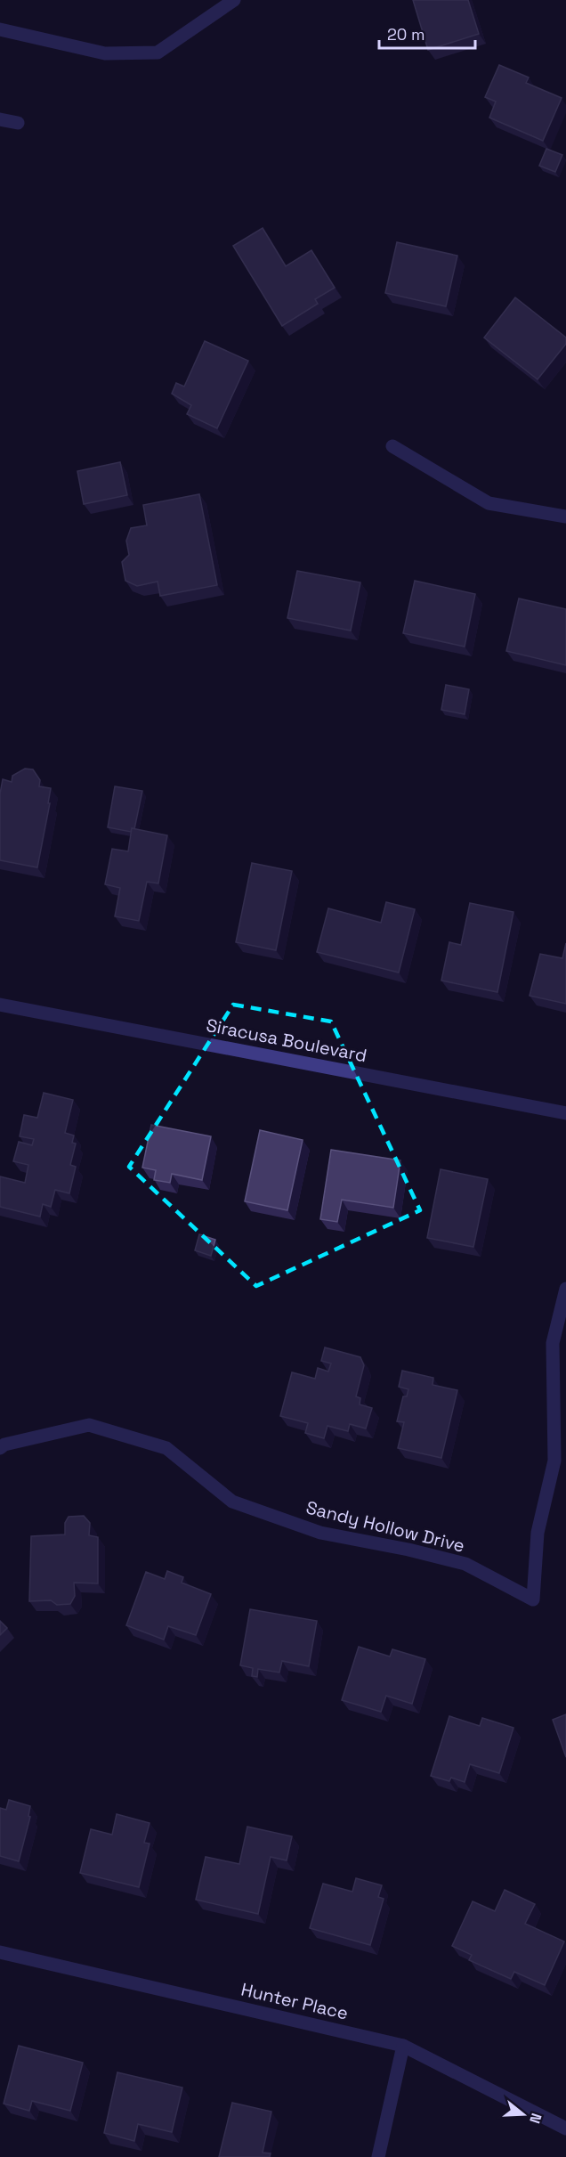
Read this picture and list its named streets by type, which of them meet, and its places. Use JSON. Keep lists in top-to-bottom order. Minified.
{"streets":{"street":["Siracusa Boulevard","Sandy Hollow Drive","Hunter Place"]},"scale_bar":"20 m","north":"right"}
